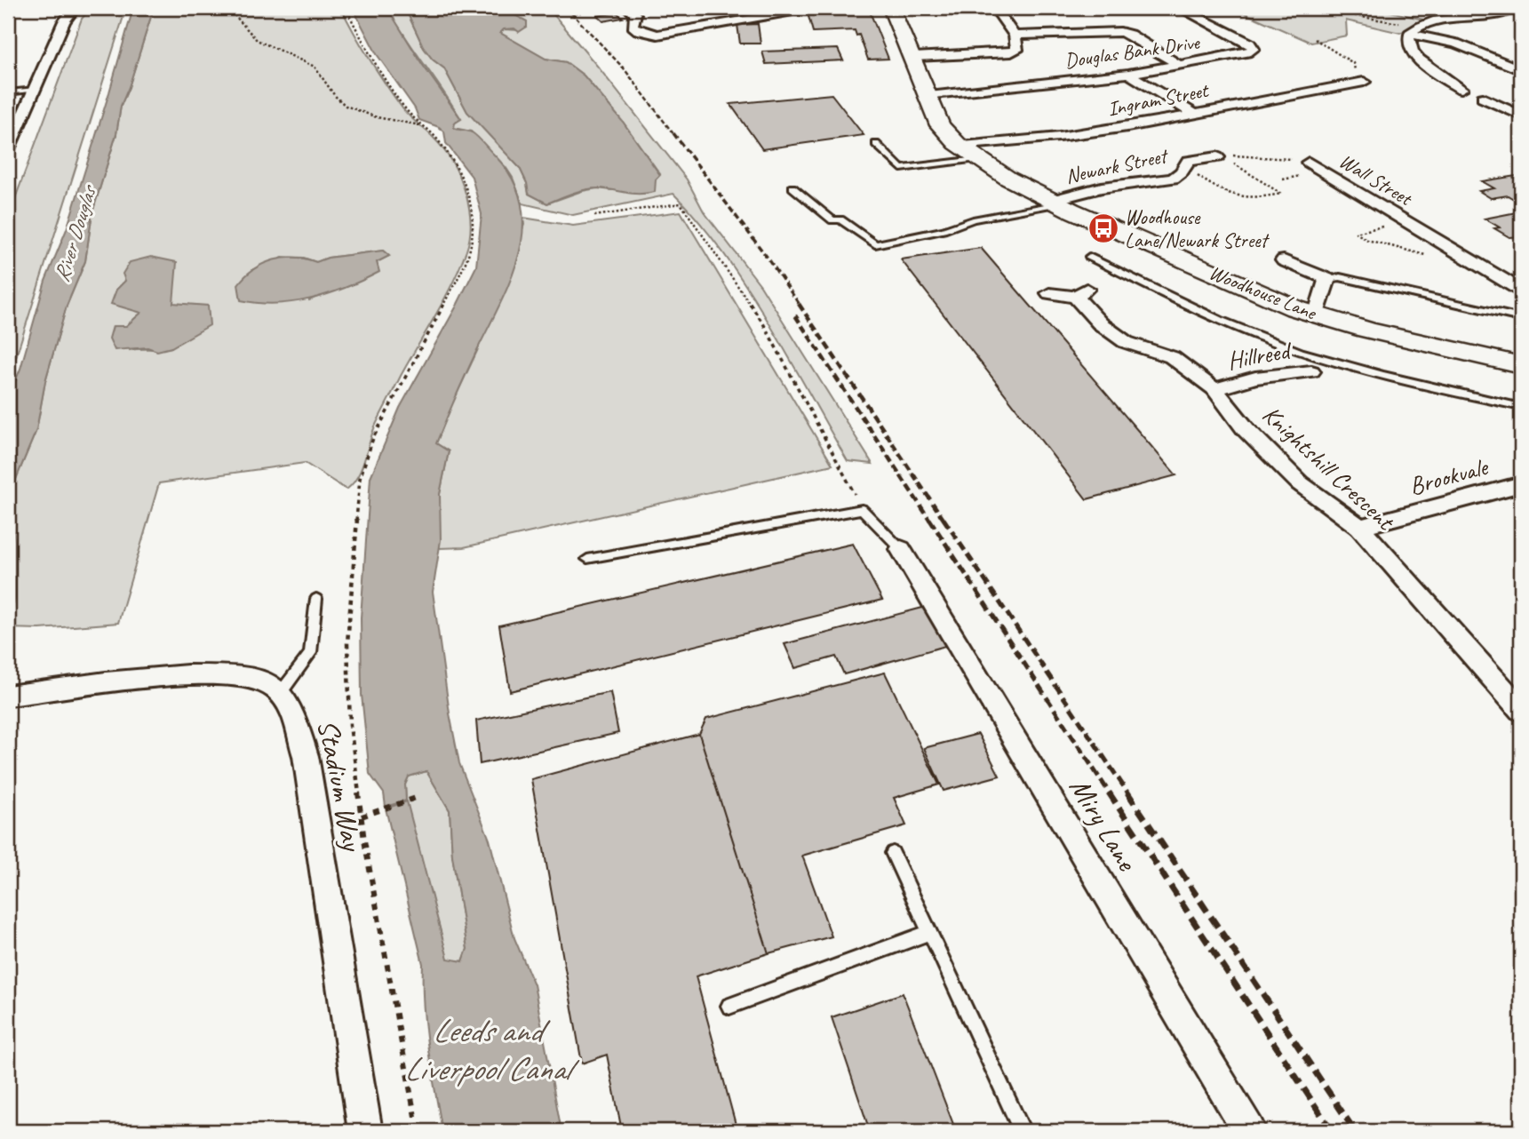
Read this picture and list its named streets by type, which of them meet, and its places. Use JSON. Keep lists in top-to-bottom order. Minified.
{"streets":{"main road":["Woodhouse Lane"],"street":["Douglas Bank Drive","Ingram Street","Newark Street","Wall Street","Hillreed","Knightshill Crescent","Brookvale","Stadium Way","Miry Lane"]},"crossings":[["Douglas Bank Drive","Woodhouse Lane"],["Ingram Street","Woodhouse Lane"],["Newark Street","Woodhouse Lane"],["Hillreed","Knightshill Crescent"],["Knightshill Crescent","Brookvale"]],"water":["River Douglas","Leeds and Liverpool Canal"],"places":{"bus stop":["Woodhouse Lane/Newark Street"]}}
